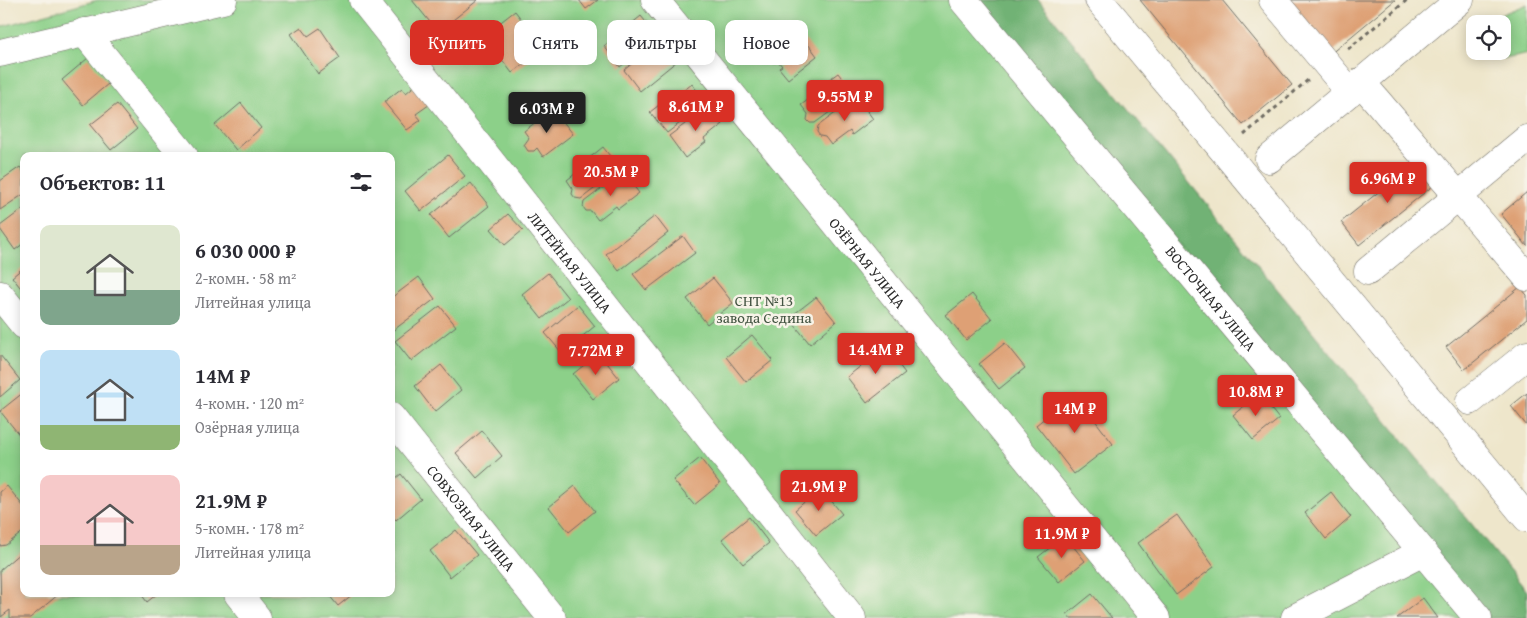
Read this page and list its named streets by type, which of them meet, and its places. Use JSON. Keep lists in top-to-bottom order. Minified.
{"streets":{"street":["ЛИТЕЙНАЯ УЛИЦА","ОЗЁРНАЯ УЛИЦА","ВОСТОЧНАЯ УЛИЦА","СОВХОЗНАЯ УЛИЦА"]},"parks":["СНТ №13 завода Седина"],"page":{"chip":["Купить","Снять","Фильтры","Новое"],"price":["9.55M ₽","8.61M ₽","6.03M ₽","20.5M ₽","6.96M ₽","14.4M ₽","7.72M ₽","10.8M ₽","14M ₽","21.9M ₽","11.9M ₽"],"heading":"Объектов: 11","list":[{"name":"6 030 000 ₽","note":"2-комн. · 58 m² · Литейная улица"},{"name":"14M ₽","note":"4-комн. · 120 m² · Озёрная улица"},{"name":"21.9M ₽","note":"5-комн. · 178 m² · Литейная улица"}]}}
